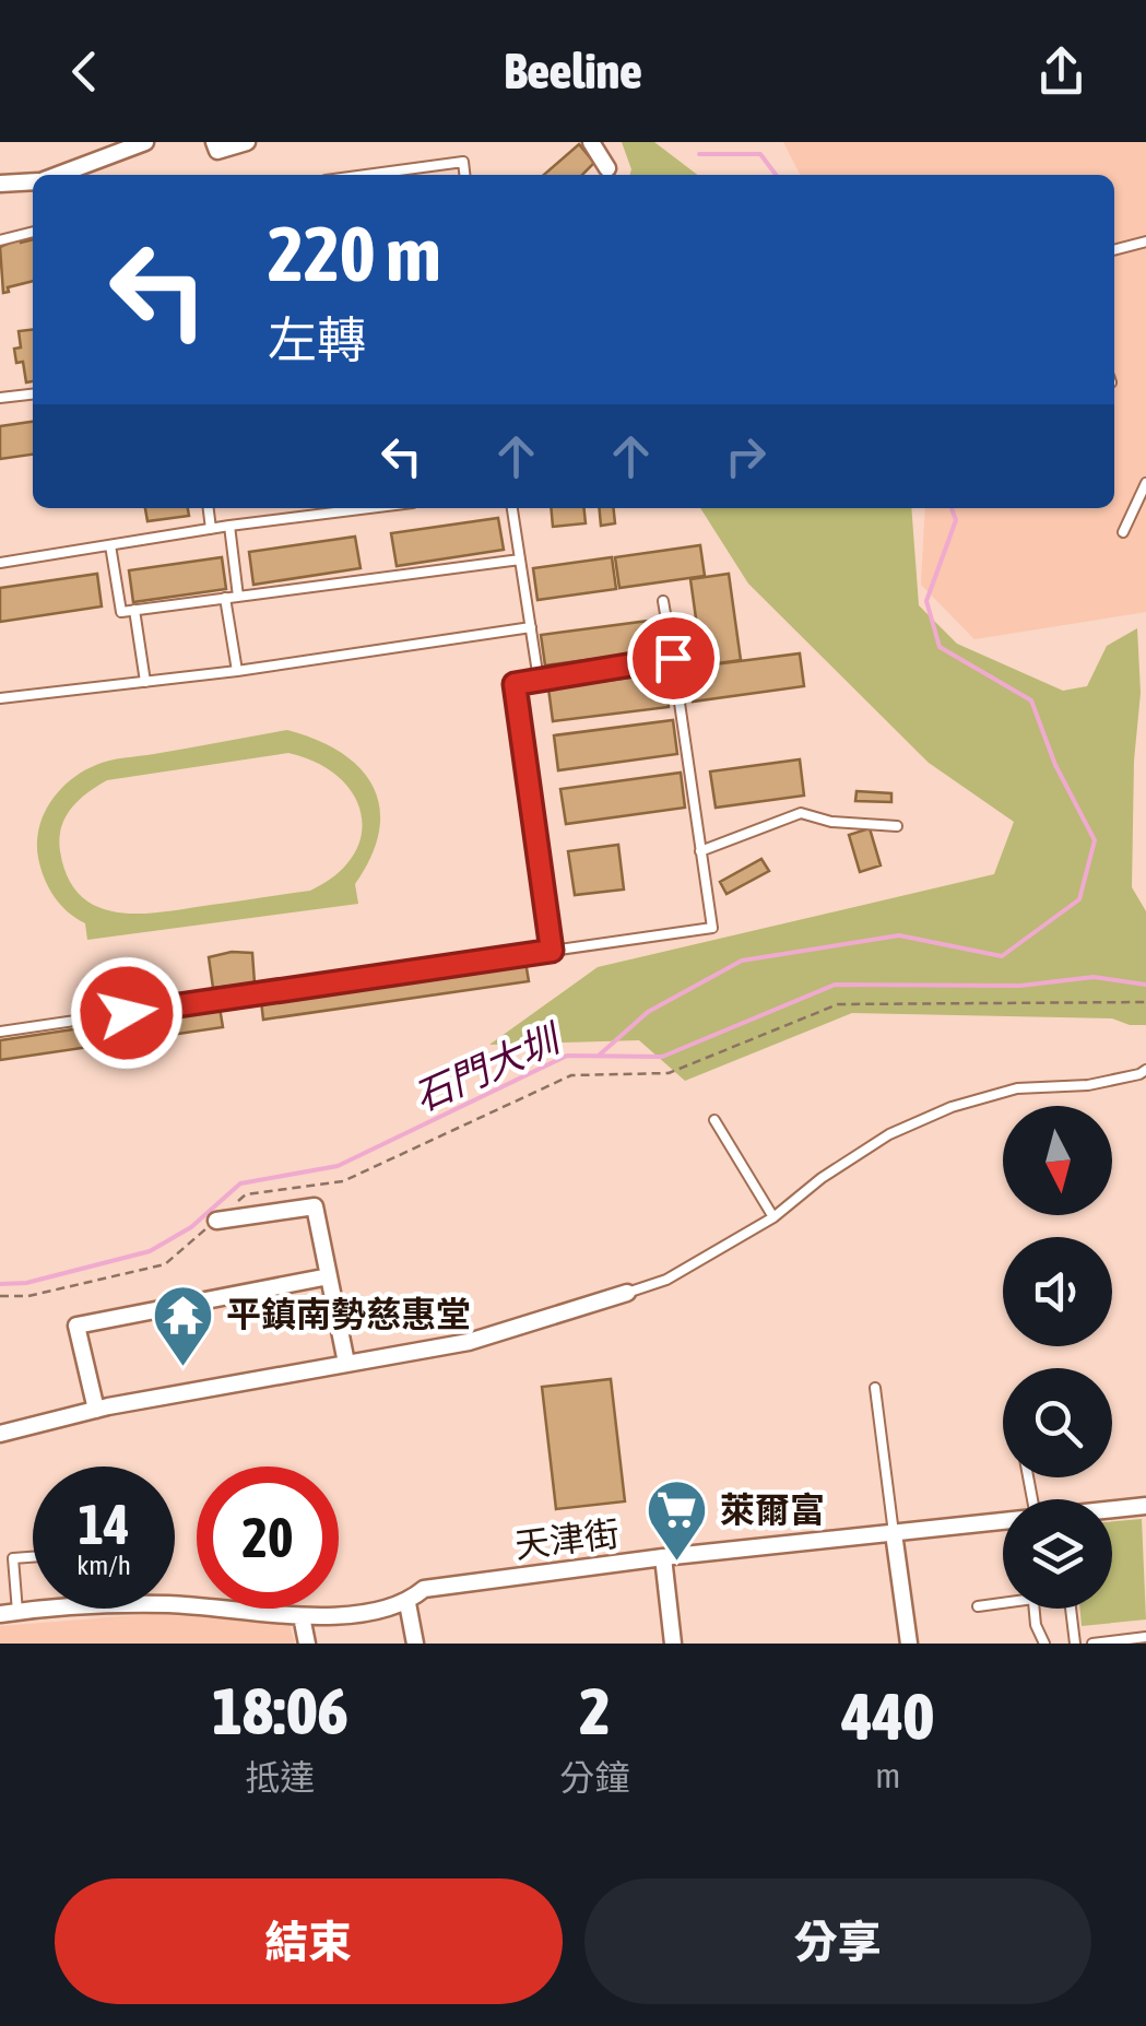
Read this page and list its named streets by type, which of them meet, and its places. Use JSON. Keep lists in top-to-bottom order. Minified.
{"streets":{"street":["天津街"]},"water":["石門大圳"],"places":{"temple":["平鎮南勢慈惠堂"],"supermarket":["萊爾富"]},"north":"bottom","page":{"header":"Beeline","turn":["220 m","左轉"],"speed":"14 km/h","limit":"20","eta":["18:06","抵達","2","分鐘","440","m"],"buttons":["結束","分享"]}}
